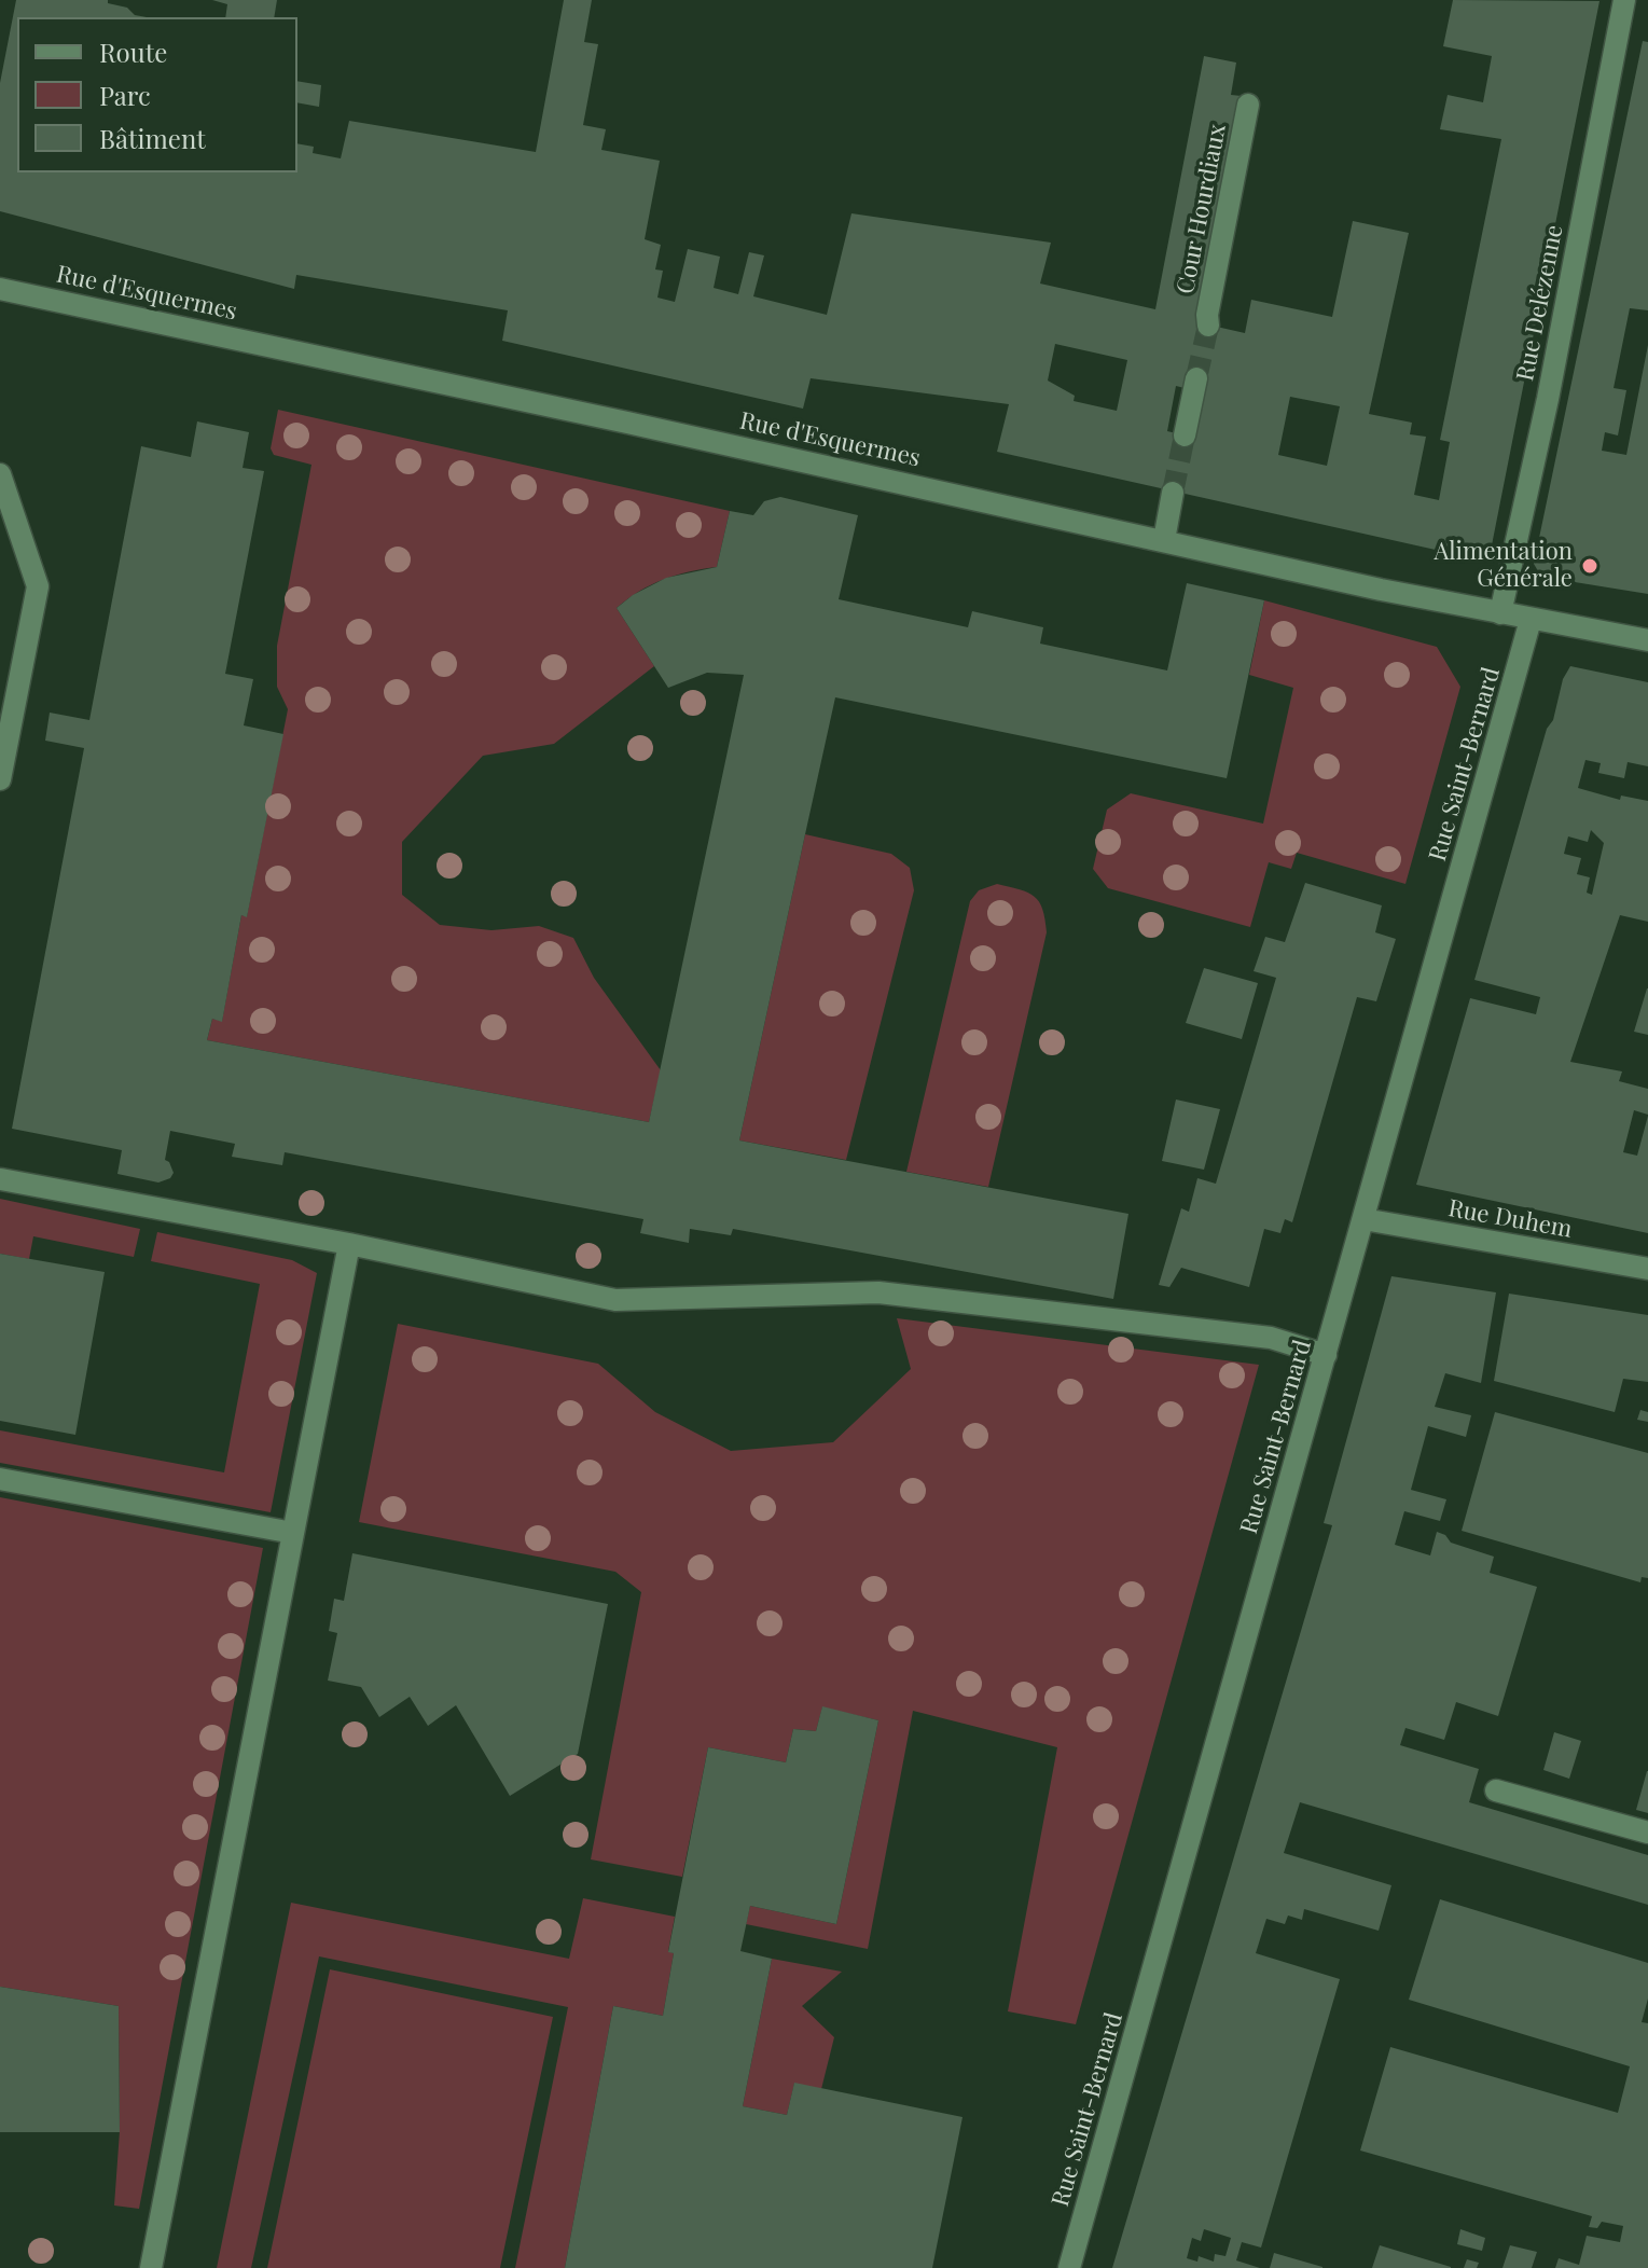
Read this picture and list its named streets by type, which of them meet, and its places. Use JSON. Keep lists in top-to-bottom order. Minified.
{"streets":{"street":["Cour Hourdiaux","Rue d'Esquermes","Rue Delézenne","Rue Saint-Bernard","Rue Duhem"]},"crossings":[["Rue d'Esquermes","Rue Delézenne"],["Rue d'Esquermes","Rue Saint-Bernard"],["Rue Saint-Bernard","Rue Duhem"]],"places":["Alimentation Générale"],"legend":["Route","Parc","Bâtiment"]}
